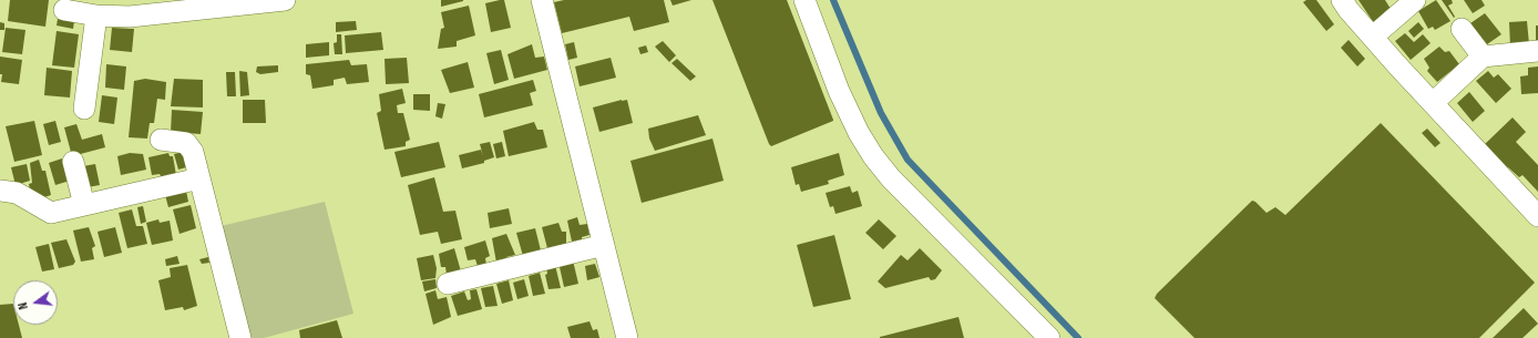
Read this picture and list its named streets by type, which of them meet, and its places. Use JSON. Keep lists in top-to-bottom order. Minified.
{"north":"left"}
